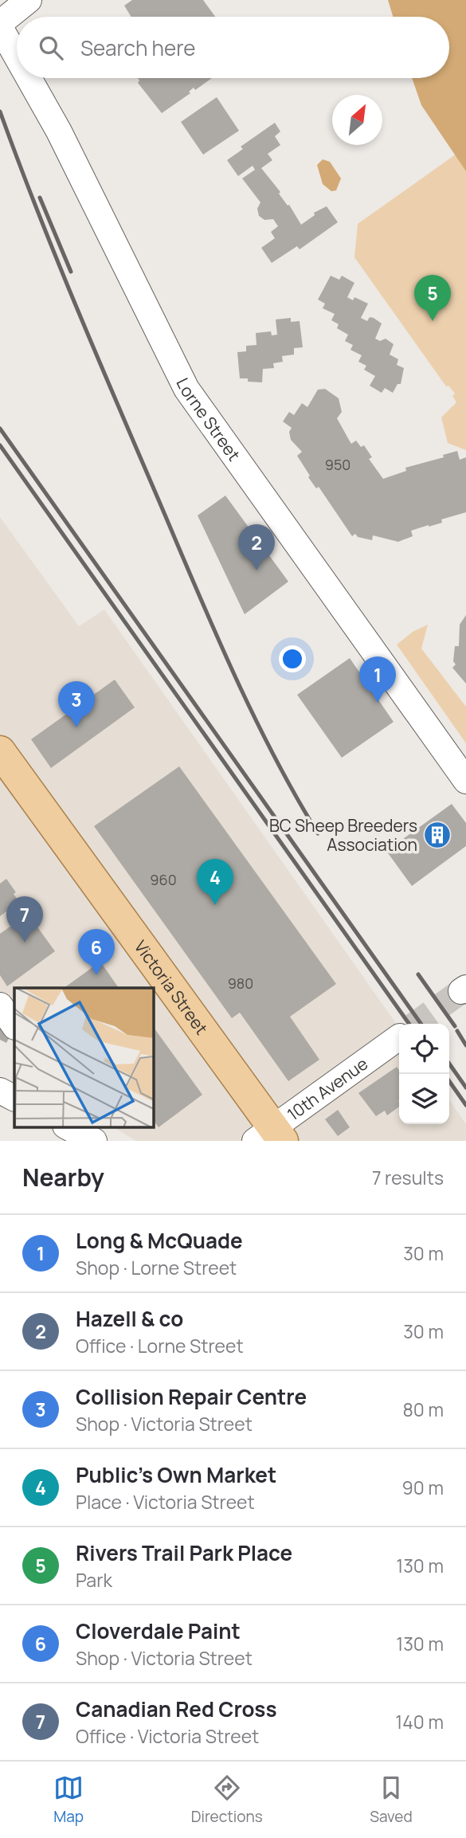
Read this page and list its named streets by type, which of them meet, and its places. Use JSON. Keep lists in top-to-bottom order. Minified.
{"streets":{"main road":["Victoria Street"],"street":["Lorne Street","10th Avenue"]},"crossings":[["Victoria Street","10th Avenue"]],"places":{"building":["BC Sheep Breeders Association"]},"house_numbers":["950","960","980"],"north":"top right","page":{"search":"Search here","pins":["5","2","1","3","4","7","6"],"heading":["Nearby","7 results"],"list":[{"mark":"1","name":"Long & McQuade","note":"Shop · Lorne Street","value":"30 m"},{"mark":"2","name":"Hazell & co","note":"Office · Lorne Street","value":"30 m"},{"mark":"3","name":"Collision Repair Centre","note":"Shop · Victoria Street","value":"80 m"},{"mark":"4","name":"Public's Own Market","note":"Place · Victoria Street","value":"90 m"},{"mark":"5","name":"Rivers Trail Park Place","note":"Park","value":"130 m"},{"mark":"6","name":"Cloverdale Paint","note":"Shop · Victoria Street","value":"130 m"},{"mark":"7","name":"Canadian Red Cross","note":"Office · Victoria Street","value":"140 m"}],"nav":["Map","Directions","Saved"]}}
